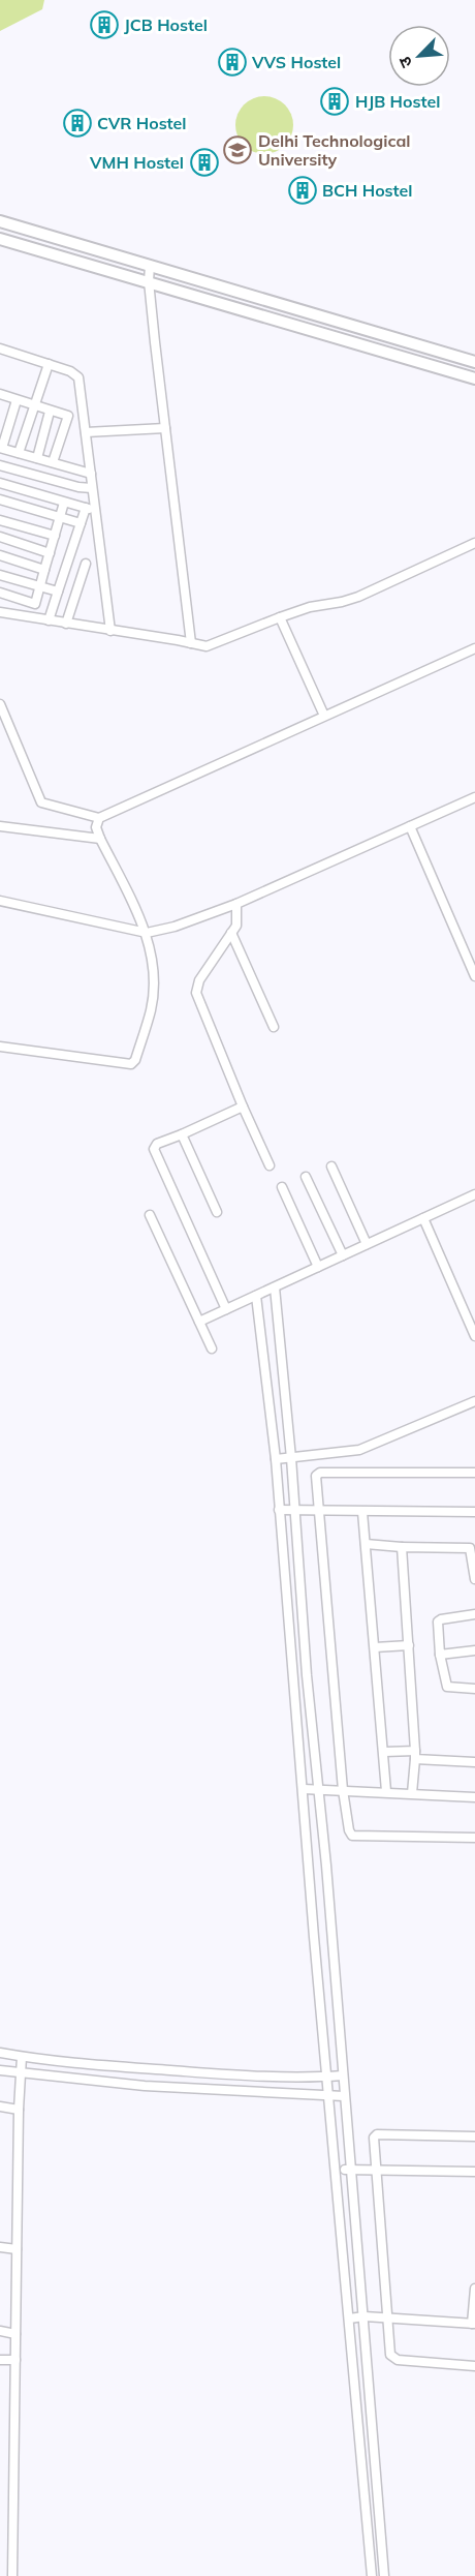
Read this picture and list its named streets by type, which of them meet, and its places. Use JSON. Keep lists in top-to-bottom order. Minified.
{"places":{"building":["JCB Hostel","VVS Hostel","HJB Hostel","CVR Hostel","VMH Hostel","BCH Hostel"],"school or university":["Delhi Technological University"]},"north":"bottom left"}
